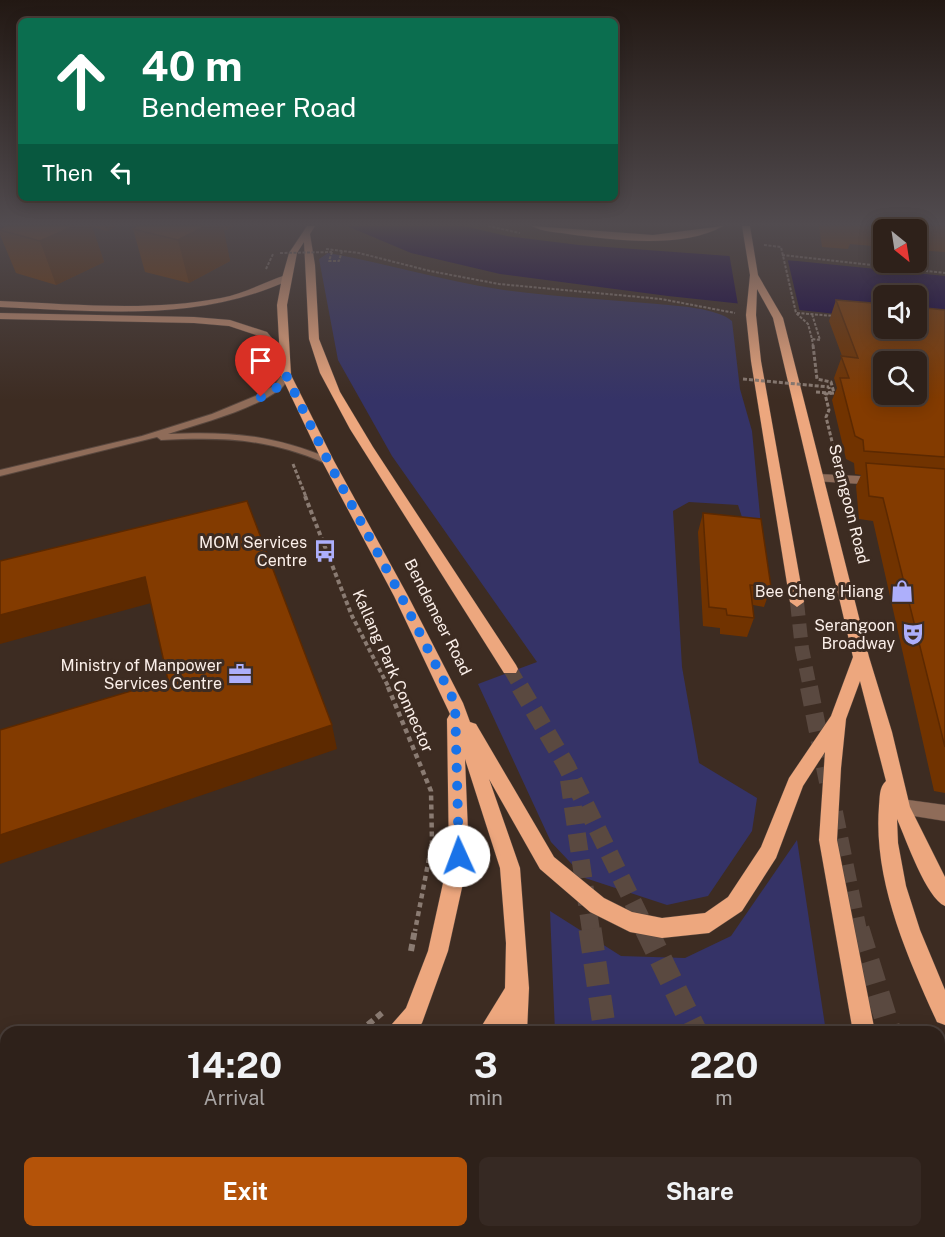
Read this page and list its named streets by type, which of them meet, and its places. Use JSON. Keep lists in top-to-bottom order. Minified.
{"streets":{"main road":["Serangoon Road","Bendemeer Road"],"path":["Kallang Park Connector"]},"places":{"bus stop":["MOM Services Centre"],"shop":["Bee Cheng Hiang"],"theatre":["Serangoon Broadway"],"office":["Ministry of Manpower Services Centre"]},"north":"bottom right","page":{"turn":["40 m","Bendemeer Road"],"then":"Then","eta":["14:20","Arrival","3","min","220","m"],"buttons":["Exit","Share"]}}
